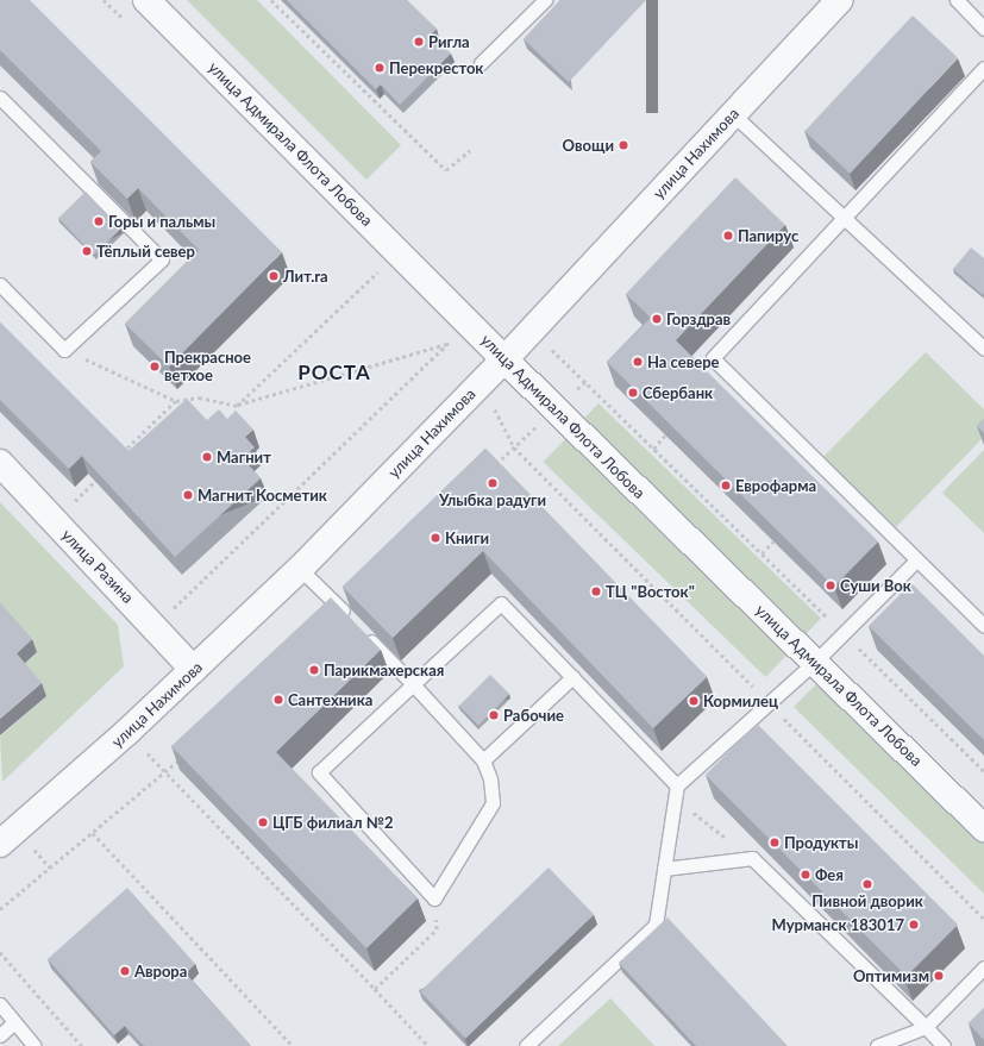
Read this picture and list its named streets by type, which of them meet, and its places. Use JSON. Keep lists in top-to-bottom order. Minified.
{"streets":{"street":["улица Адмирала Флота Лобова","улица Нахимова","улица Разина"]},"crossings":[["улица Адмирала Флота Лобова","улица Нахимова"],["улица Нахимова","улица Разина"]],"districts":["РОСТА"],"places":["Ригла","Перекресток","Овощи","Горы и пальмы","Папирус","Тёплый север","Лит.ra","Горздрав","На севере","Прекрасное ветхое","Сбербанк","Магнит","Улыбка радуги","Еврофарма","Магнит Косметик","Книги","Суши Вок","ТЦ \"Восток\"","Парикмахерская","Сантехника","Кормилец","Рабочие","ЦГБ филиал №2","Продукты","Фея","Пивной дворик","Мурманск 183017","Аврора","Оптимизм"]}
